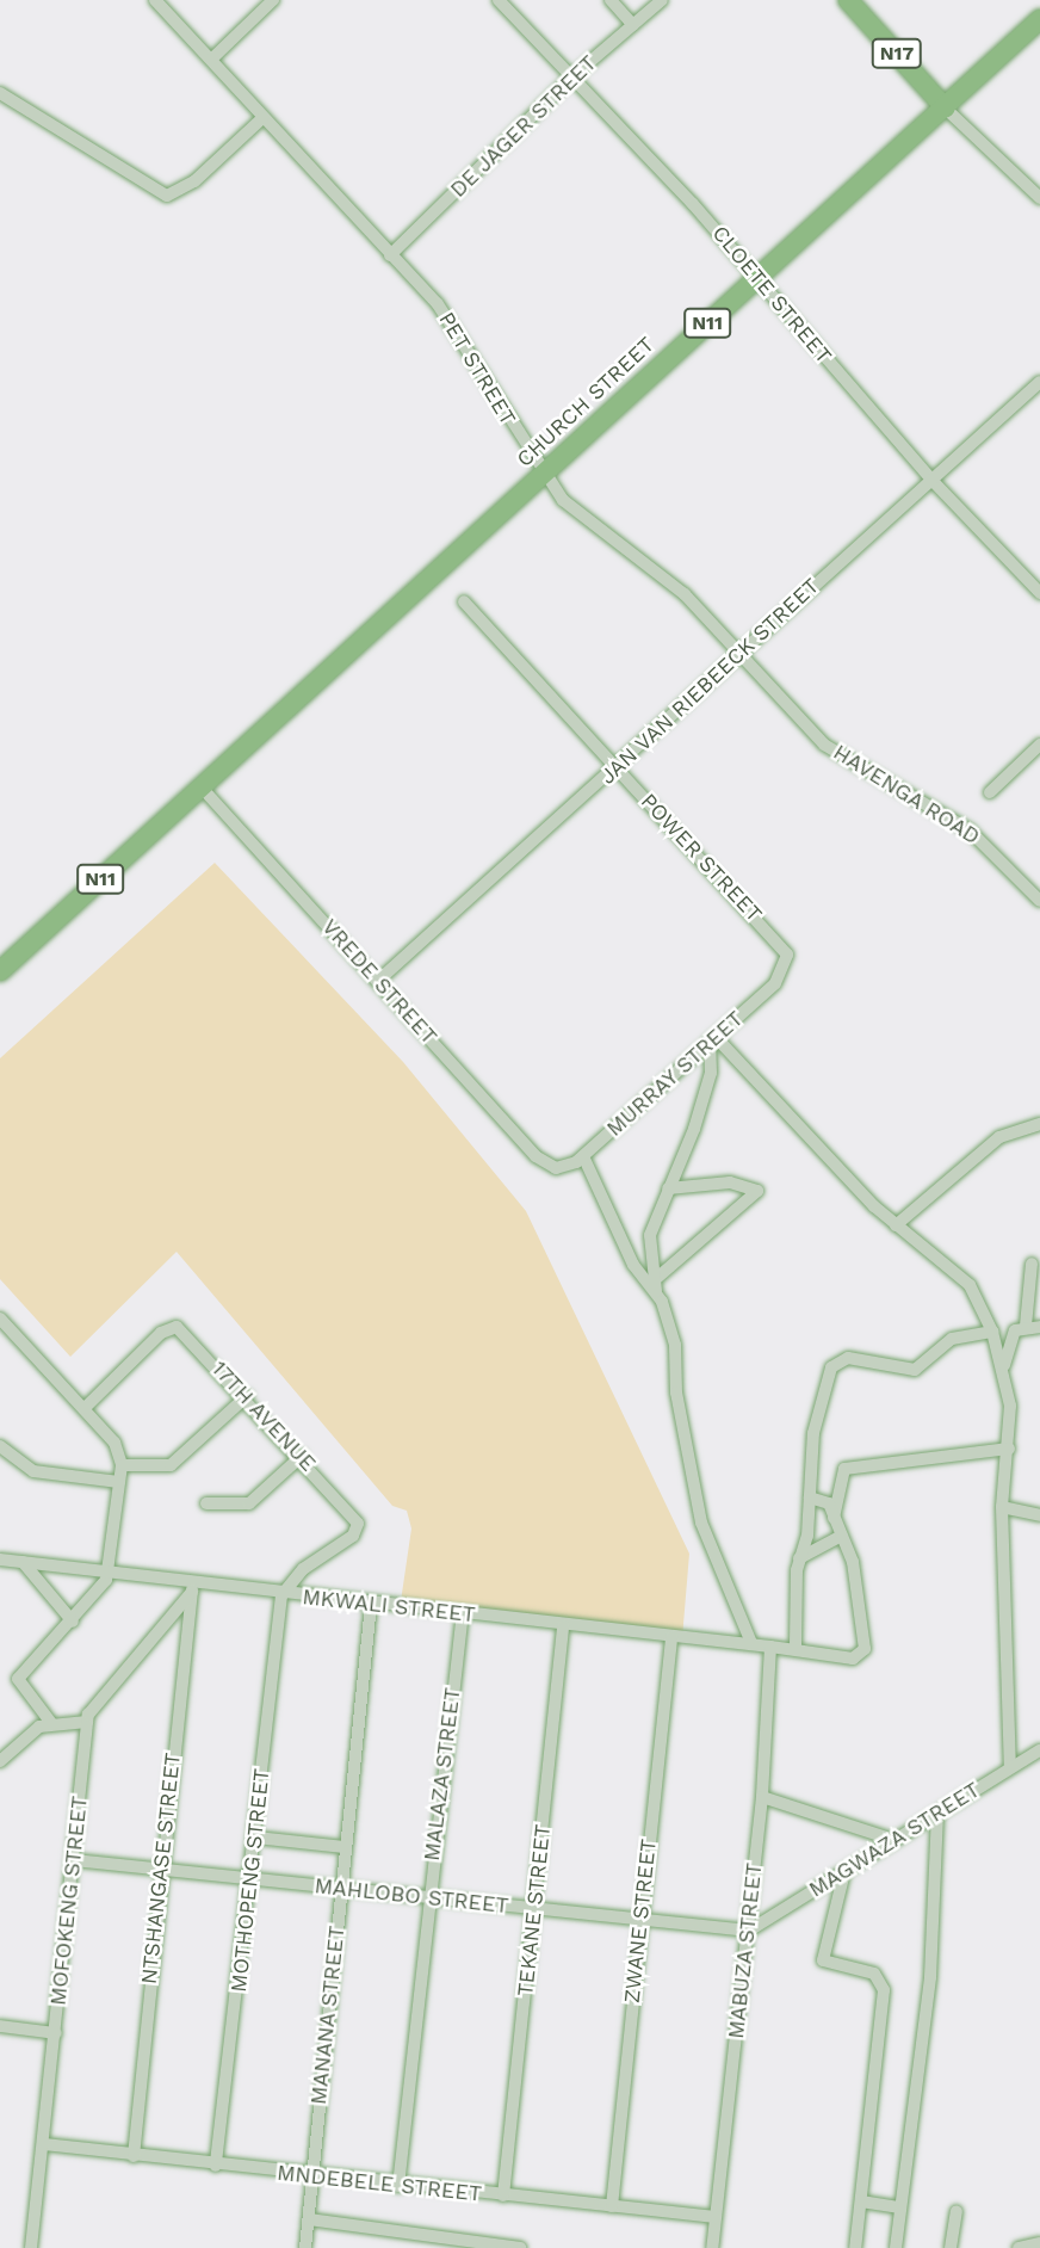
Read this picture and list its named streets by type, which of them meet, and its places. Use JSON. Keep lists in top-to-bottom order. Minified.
{"streets":{"highway":["N17","N11","CHURCH STREET"],"street":["DE JAGER STREET","CLOETE STREET","PET STREET","JAN VAN RIEBEECK STREET","HAVENGA ROAD","POWER STREET","VREDE STREET","MURRAY STREET","17TH AVENUE","MKWALI STREET","MALAZA STREET","MAGWAZA STREET","NTSHANGASE STREET","MOTHOPENG STREET","MAHLOBO STREET","MOFOKENG STREET","TEKANE STREET","ZWANE STREET","MABUZA STREET","MANANA STREET","MNDEBELE STREET"]},"crossings":[["N17","CHURCH STREET"],["DE JAGER STREET","CLOETE STREET"],["DE JAGER STREET","PET STREET"],["CLOETE STREET","CHURCH STREET"],["CLOETE STREET","JAN VAN RIEBEECK STREET"],["N11","CHURCH STREET"],["N11","VREDE STREET"],["PET STREET","CHURCH STREET"],["PET STREET","JAN VAN RIEBEECK STREET"],["PET STREET","HAVENGA ROAD"],["CHURCH STREET","VREDE STREET"],["JAN VAN RIEBEECK STREET","HAVENGA ROAD"],["JAN VAN RIEBEECK STREET","POWER STREET"],["JAN VAN RIEBEECK STREET","VREDE STREET"],["POWER STREET","MURRAY STREET"],["VREDE STREET","MURRAY STREET"],["17TH AVENUE","MKWALI STREET"],["17TH AVENUE","MOTHOPENG STREET"],["MKWALI STREET","MALAZA STREET"],["MKWALI STREET","NTSHANGASE STREET"],["MKWALI STREET","MOTHOPENG STREET"],["MKWALI STREET","MOFOKENG STREET"],["MKWALI STREET","TEKANE STREET"],["MKWALI STREET","ZWANE STREET"],["MKWALI STREET","MABUZA STREET"],["MKWALI STREET","MANANA STREET"],["MALAZA STREET","MAHLOBO STREET"],["MALAZA STREET","MNDEBELE STREET"],["MAGWAZA STREET","MAHLOBO STREET"],["MAGWAZA STREET","MABUZA STREET"],["NTSHANGASE STREET","MAHLOBO STREET"],["NTSHANGASE STREET","MOFOKENG STREET"],["NTSHANGASE STREET","MNDEBELE STREET"],["MOTHOPENG STREET","MAHLOBO STREET"],["MOTHOPENG STREET","MNDEBELE STREET"],["MAHLOBO STREET","MOFOKENG STREET"],["MAHLOBO STREET","TEKANE STREET"],["MAHLOBO STREET","ZWANE STREET"],["MAHLOBO STREET","MABUZA STREET"],["MAHLOBO STREET","MANANA STREET"],["MOFOKENG STREET","MNDEBELE STREET"],["TEKANE STREET","MNDEBELE STREET"],["ZWANE STREET","MNDEBELE STREET"],["MABUZA STREET","MNDEBELE STREET"],["MANANA STREET","MNDEBELE STREET"]]}
